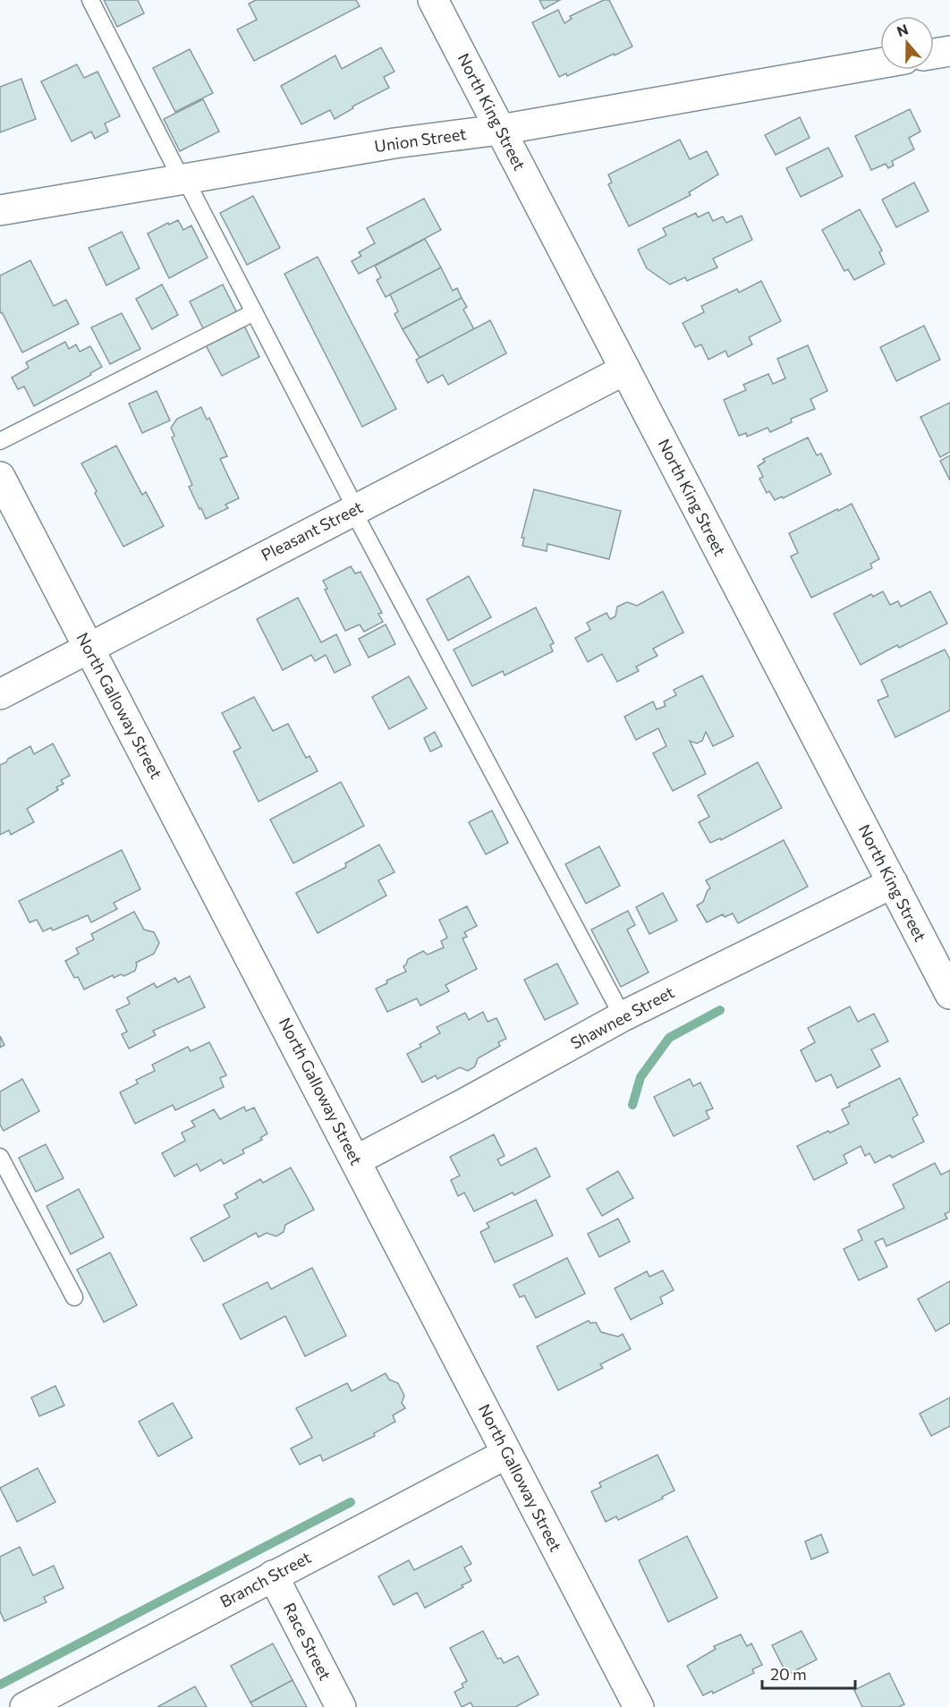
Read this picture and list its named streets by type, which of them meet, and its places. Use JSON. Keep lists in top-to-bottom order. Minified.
{"streets":{"street":["North King Street","Union Street","Pleasant Street","North Galloway Street","Shawnee Street","Branch Street","Race Street"]},"crossings":[["North King Street","Union Street"],["North King Street","Pleasant Street"],["North King Street","Shawnee Street"],["Pleasant Street","North Galloway Street"],["North Galloway Street","Shawnee Street"],["North Galloway Street","Branch Street"],["Branch Street","Race Street"]],"scale_bar":"20 m","north":"top"}
